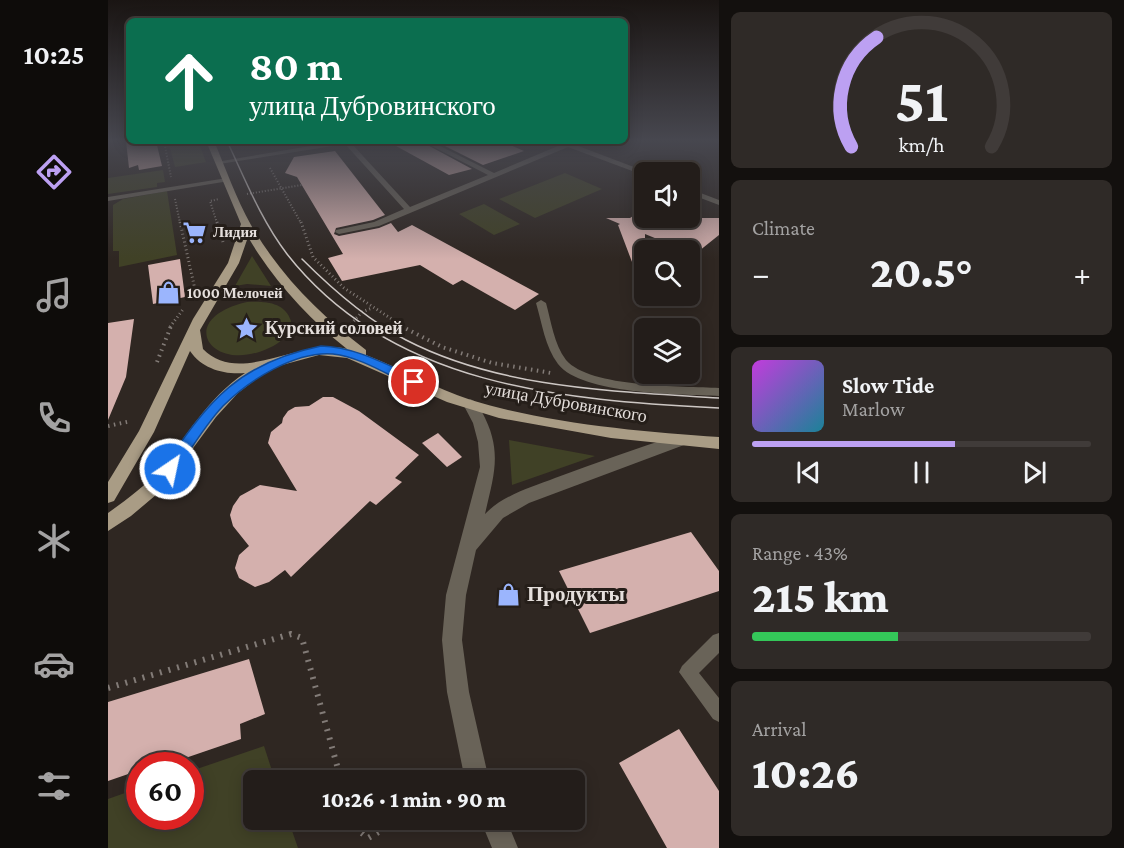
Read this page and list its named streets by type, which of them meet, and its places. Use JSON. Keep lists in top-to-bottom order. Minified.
{"streets":{"main road":["улица Дубровинского"]},"places":{"supermarket":["Лидия"],"shop":["1000 Мелочей","Продукты"],"place":["Курский соловей"]},"page":{"tabs":"10:25","turn":["80 m","улица Дубровинского"],"tile":["Climate",["Range · 43%","215 km"],["Arrival","10:26"]],"heat":["−","20.5°","+"],"song":["Slow Tide","Marlow"],"limit":"60","trip":"10:26 · 1 min · 90 m","gauge":["51","km/h"]}}
